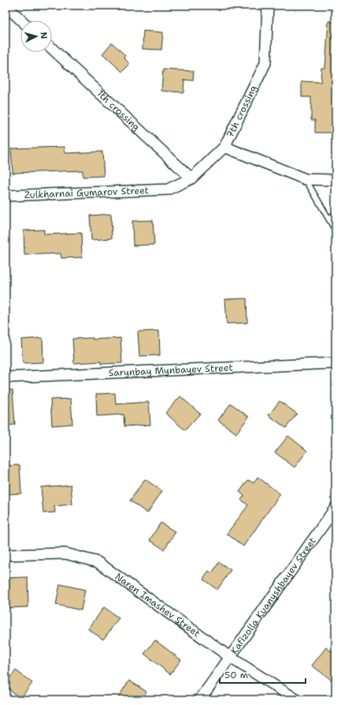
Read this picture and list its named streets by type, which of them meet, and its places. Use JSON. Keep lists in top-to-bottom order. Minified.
{"streets":{"street":["1th crossing","7th crossing","Zulkharnai Gumarov Street","Sarynbay Mynbayev Street","Kafizolla Kuanyshbayev Street","Naren Imashev Street"]},"crossings":[["1th crossing","7th crossing"],["7th crossing","Zulkharnai Gumarov Street"],["Kafizolla Kuanyshbayev Street","Naren Imashev Street"]],"scale_bar":"50 m","north":"right"}
